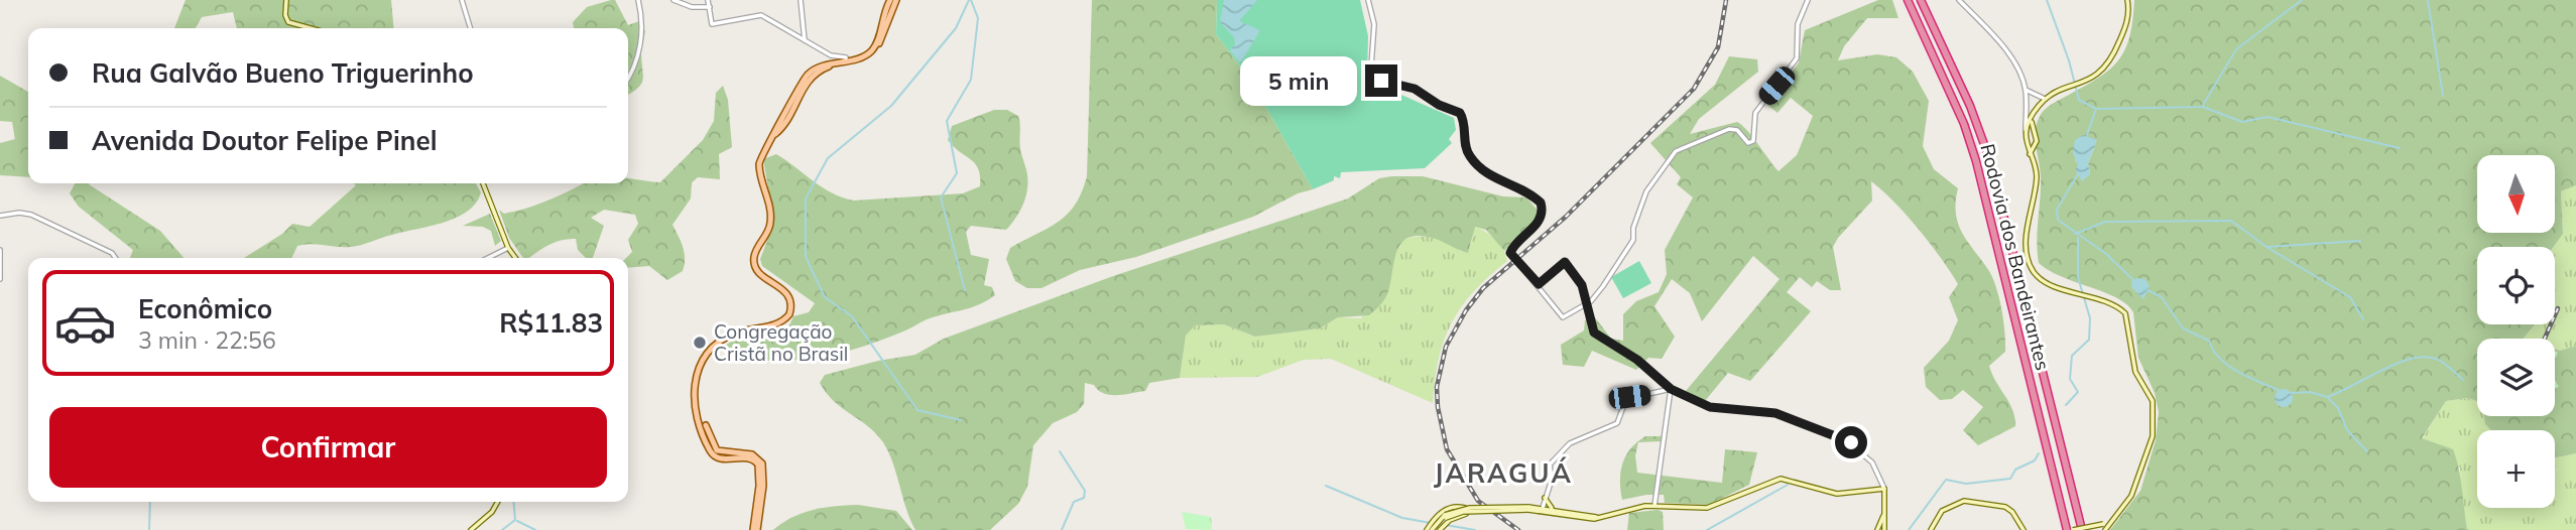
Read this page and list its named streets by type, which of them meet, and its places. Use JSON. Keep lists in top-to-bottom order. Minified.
{"streets":{"highway":["Rodovia dos Bandeirantes"]},"districts":["JARAGUÁ"],"places":["Congregação Cristã no Brasil"],"north":"bottom","page":{"banner":["Rua Galvão Bueno Triguerinho","Avenida Doutor Felipe Pinel"],"bubble":"5 min","map_buttons":"+","list":[{"name":"Econômico","note":"3 min · 22:56","value":"R$11.83"}],"buttons":"Confirmar"}}
